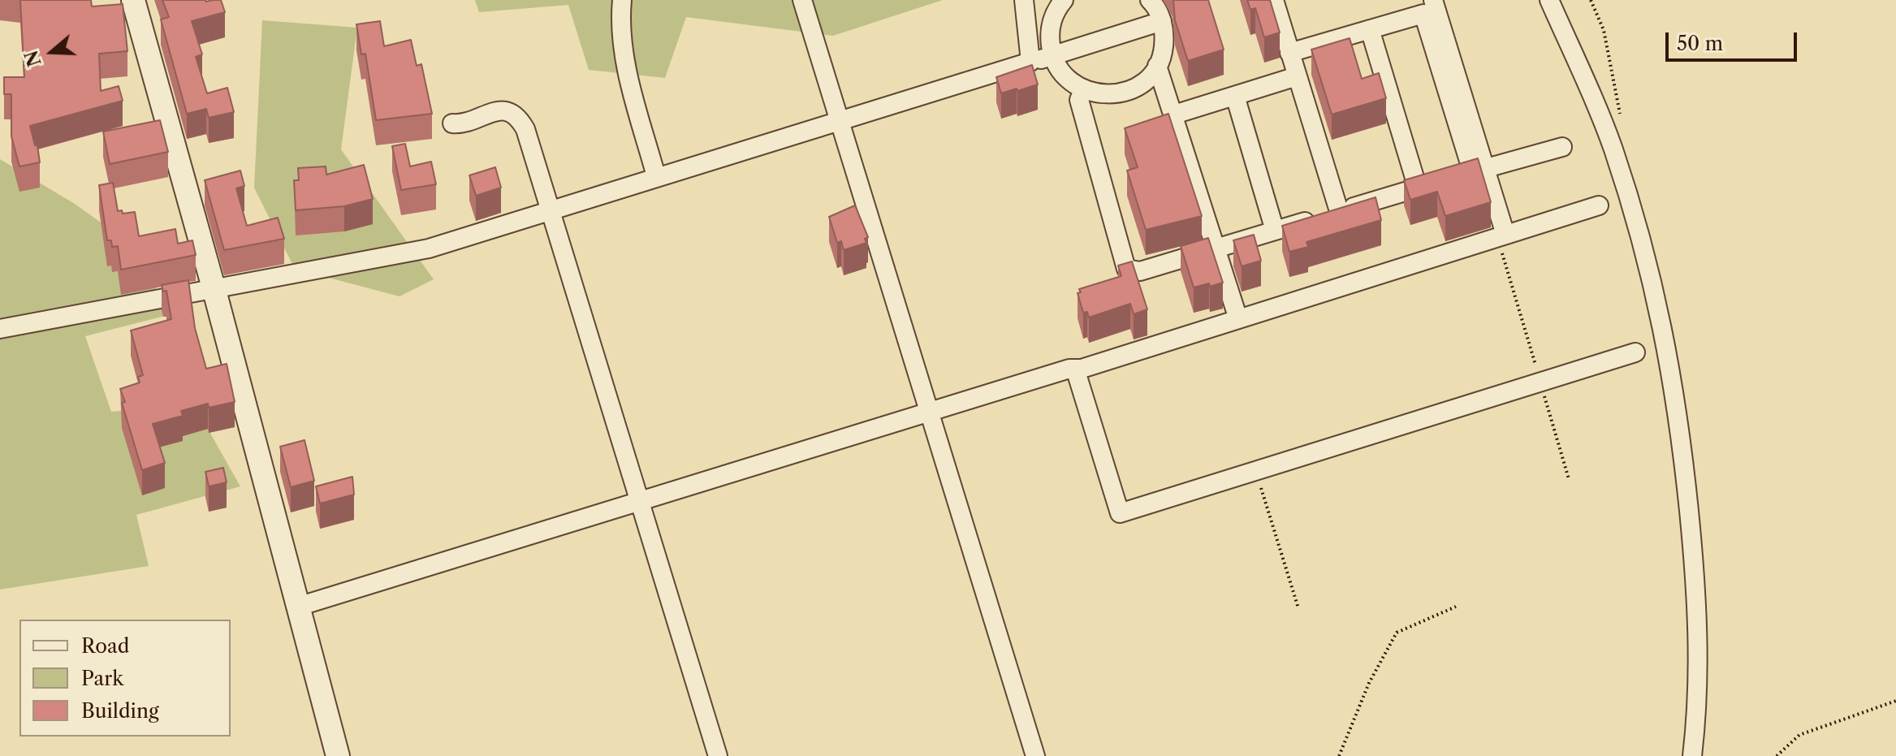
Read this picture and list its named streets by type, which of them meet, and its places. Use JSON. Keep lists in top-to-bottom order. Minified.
{"legend":["Road","Park","Building"],"scale_bar":"50 m","north":"left"}
